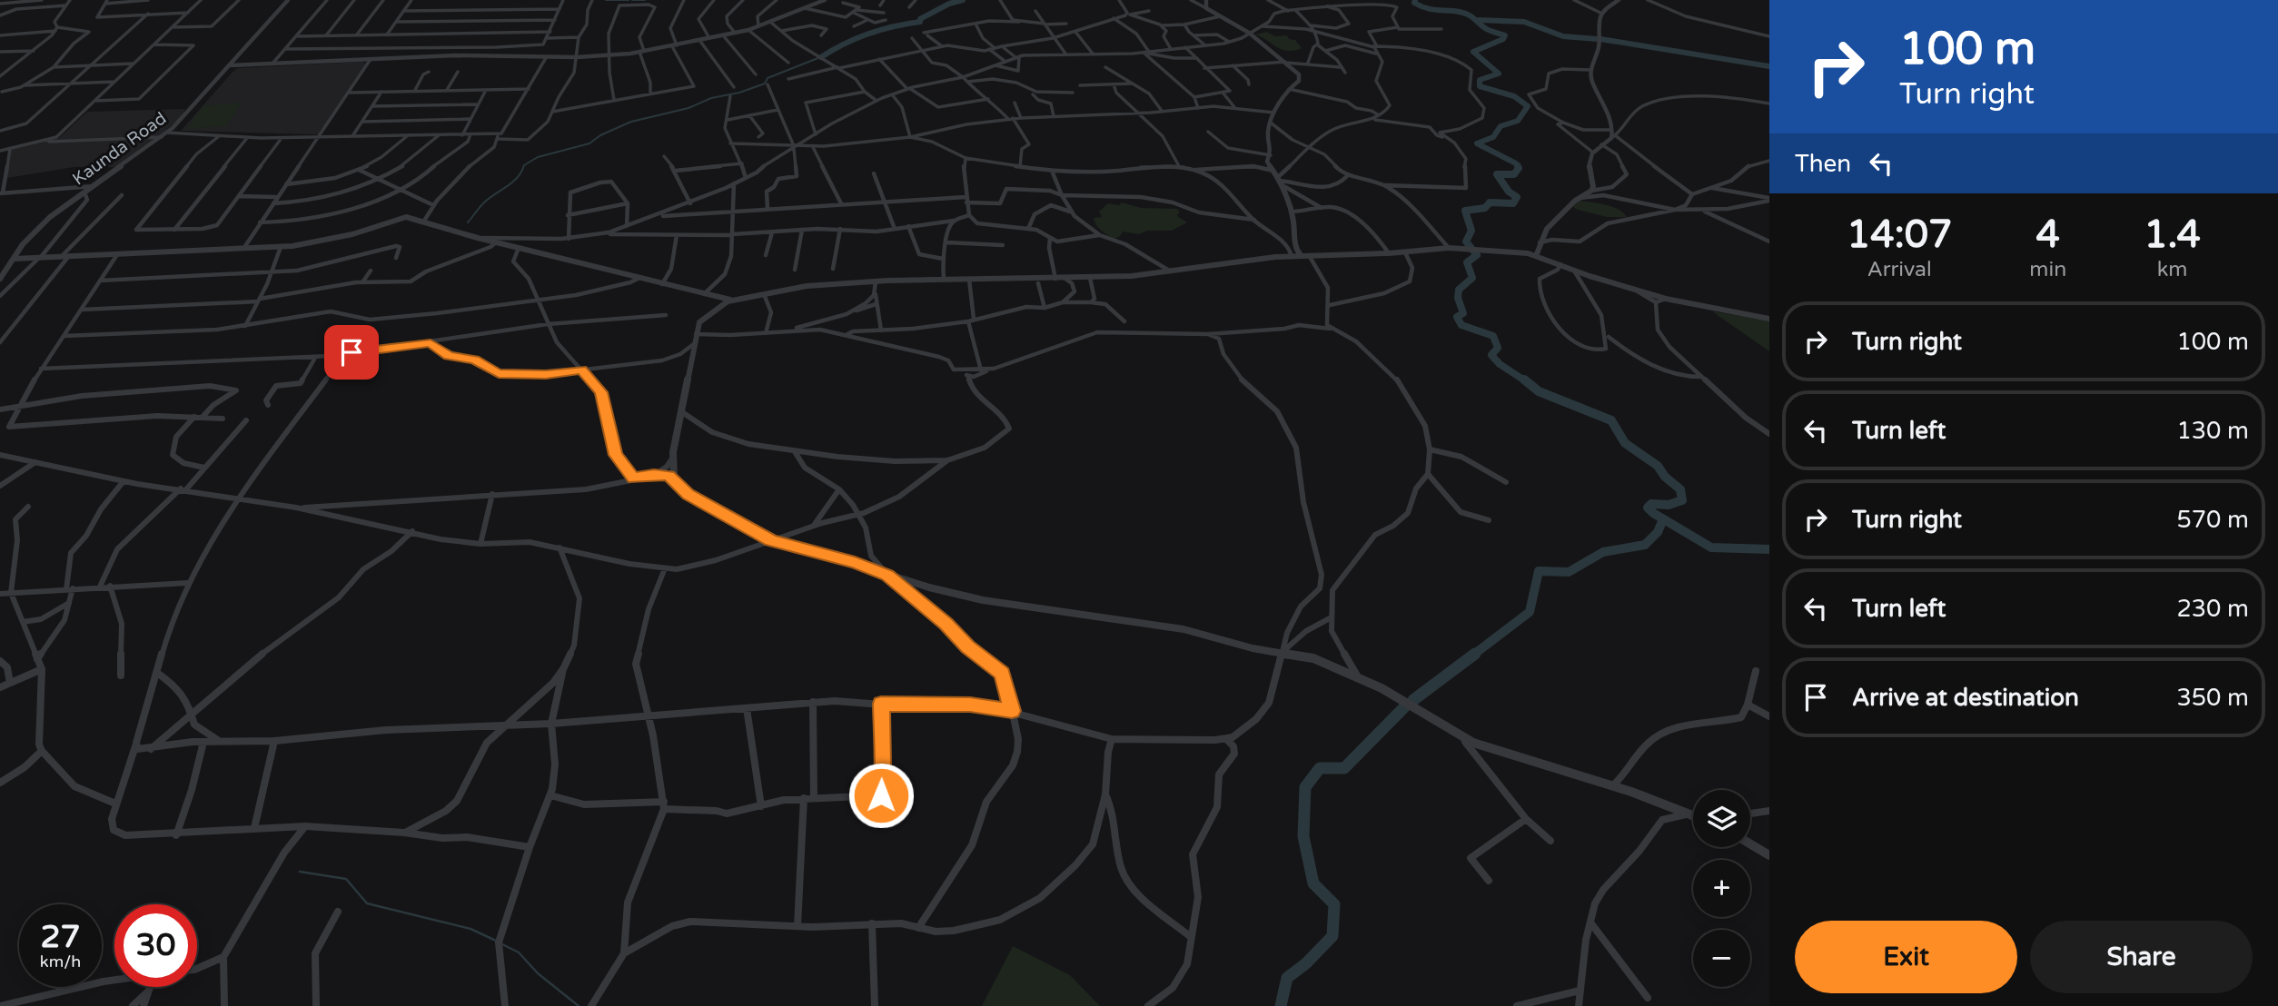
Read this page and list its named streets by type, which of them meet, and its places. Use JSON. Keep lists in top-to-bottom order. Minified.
{"streets":{"street":["Kaunda Road"]},"page":{"turn":["100 m","Turn right"],"then":"Then","eta":["14:07","Arrival","4","min","1.4","km"],"list":[{"name":"Turn right","value":"100 m"},{"name":"Turn left","value":"130 m"},{"name":"Turn right","value":"570 m"},{"name":"Turn left","value":"230 m"},{"name":"Arrive at destination","value":"350 m"}],"map_buttons":["+","−"],"speed":"27 km/h","limit":"30","buttons":["Exit","Share"]}}
